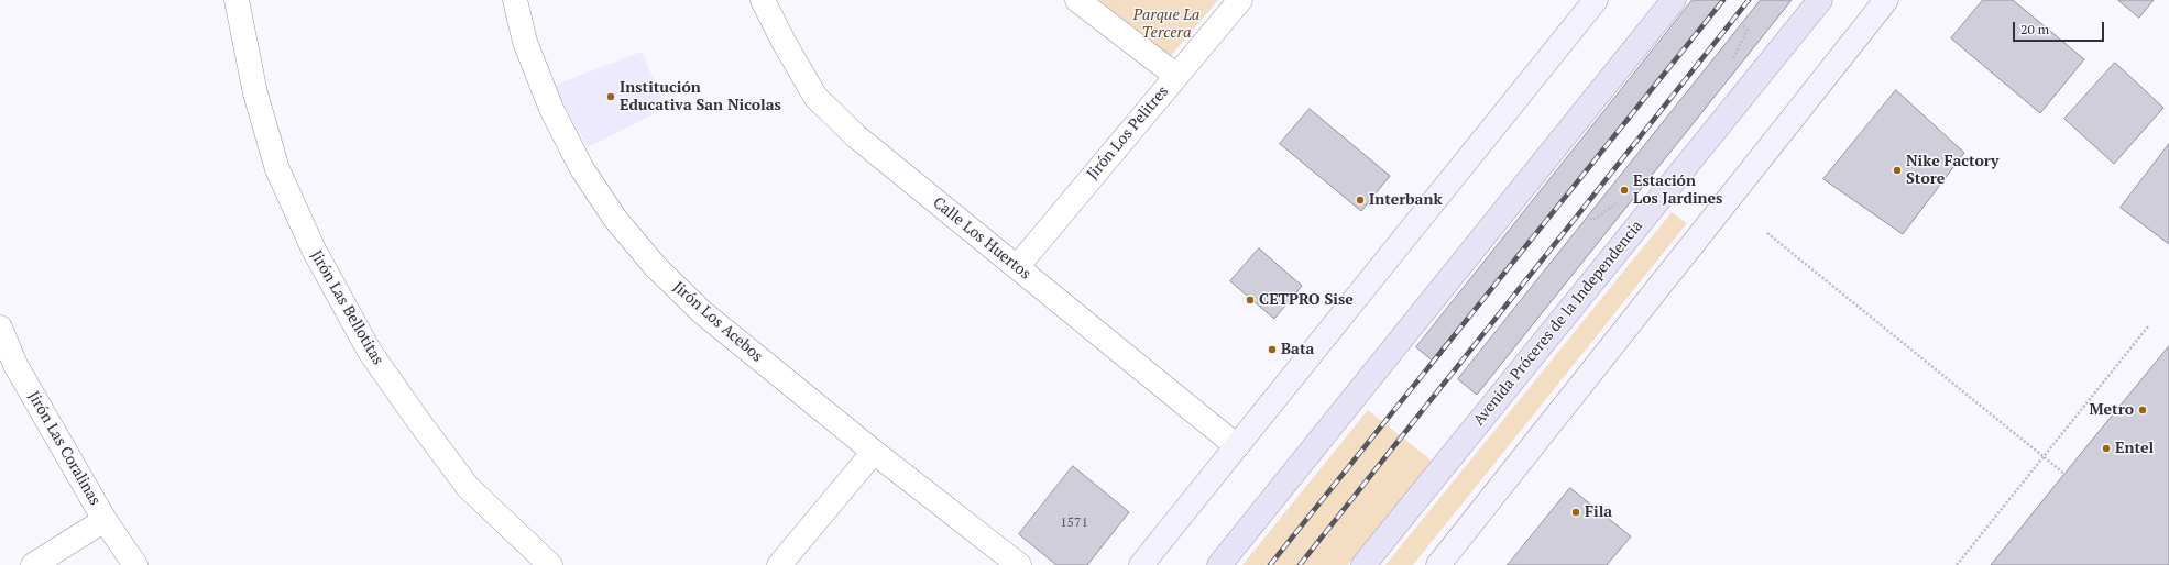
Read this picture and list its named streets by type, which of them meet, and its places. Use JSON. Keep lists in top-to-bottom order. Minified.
{"streets":{"main road":["Avenida Próceres de la Independencia"],"street":["Jirón Los Pelitres","Calle Los Huertos","Jirón Las Bellotitas","Jirón Los Acebos","Jirón Las Coralinas"]},"crossings":[["Jirón Los Pelitres","Calle Los Huertos"]],"parks":["Parque La Tercera"],"places":["Institución Educativa San Nicolas","Nike Factory Store","Estación Los Jardines","Interbank","CETPRO Sise","Bata","Metro","Entel","Fila"],"house_numbers":["1571"],"scale_bar":"20 m"}
